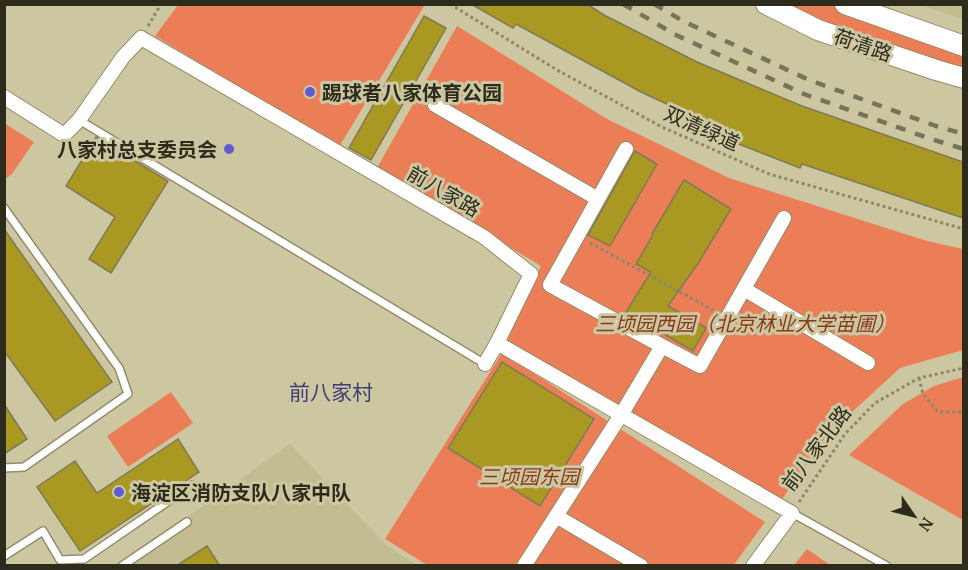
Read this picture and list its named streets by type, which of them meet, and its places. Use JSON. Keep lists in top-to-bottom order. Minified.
{"streets":{"main road":["荷清路"],"street":["前八家路","前八家北路"],"path":["双清绿道"]},"districts":["前八家村"],"parks":["三顷园西园（北京林业大学苗圃）","三顷园东园"],"places":["踢球者八家体育公园","八家村总支委员会","海淀区消防支队八家中队"],"north":"bottom right"}
